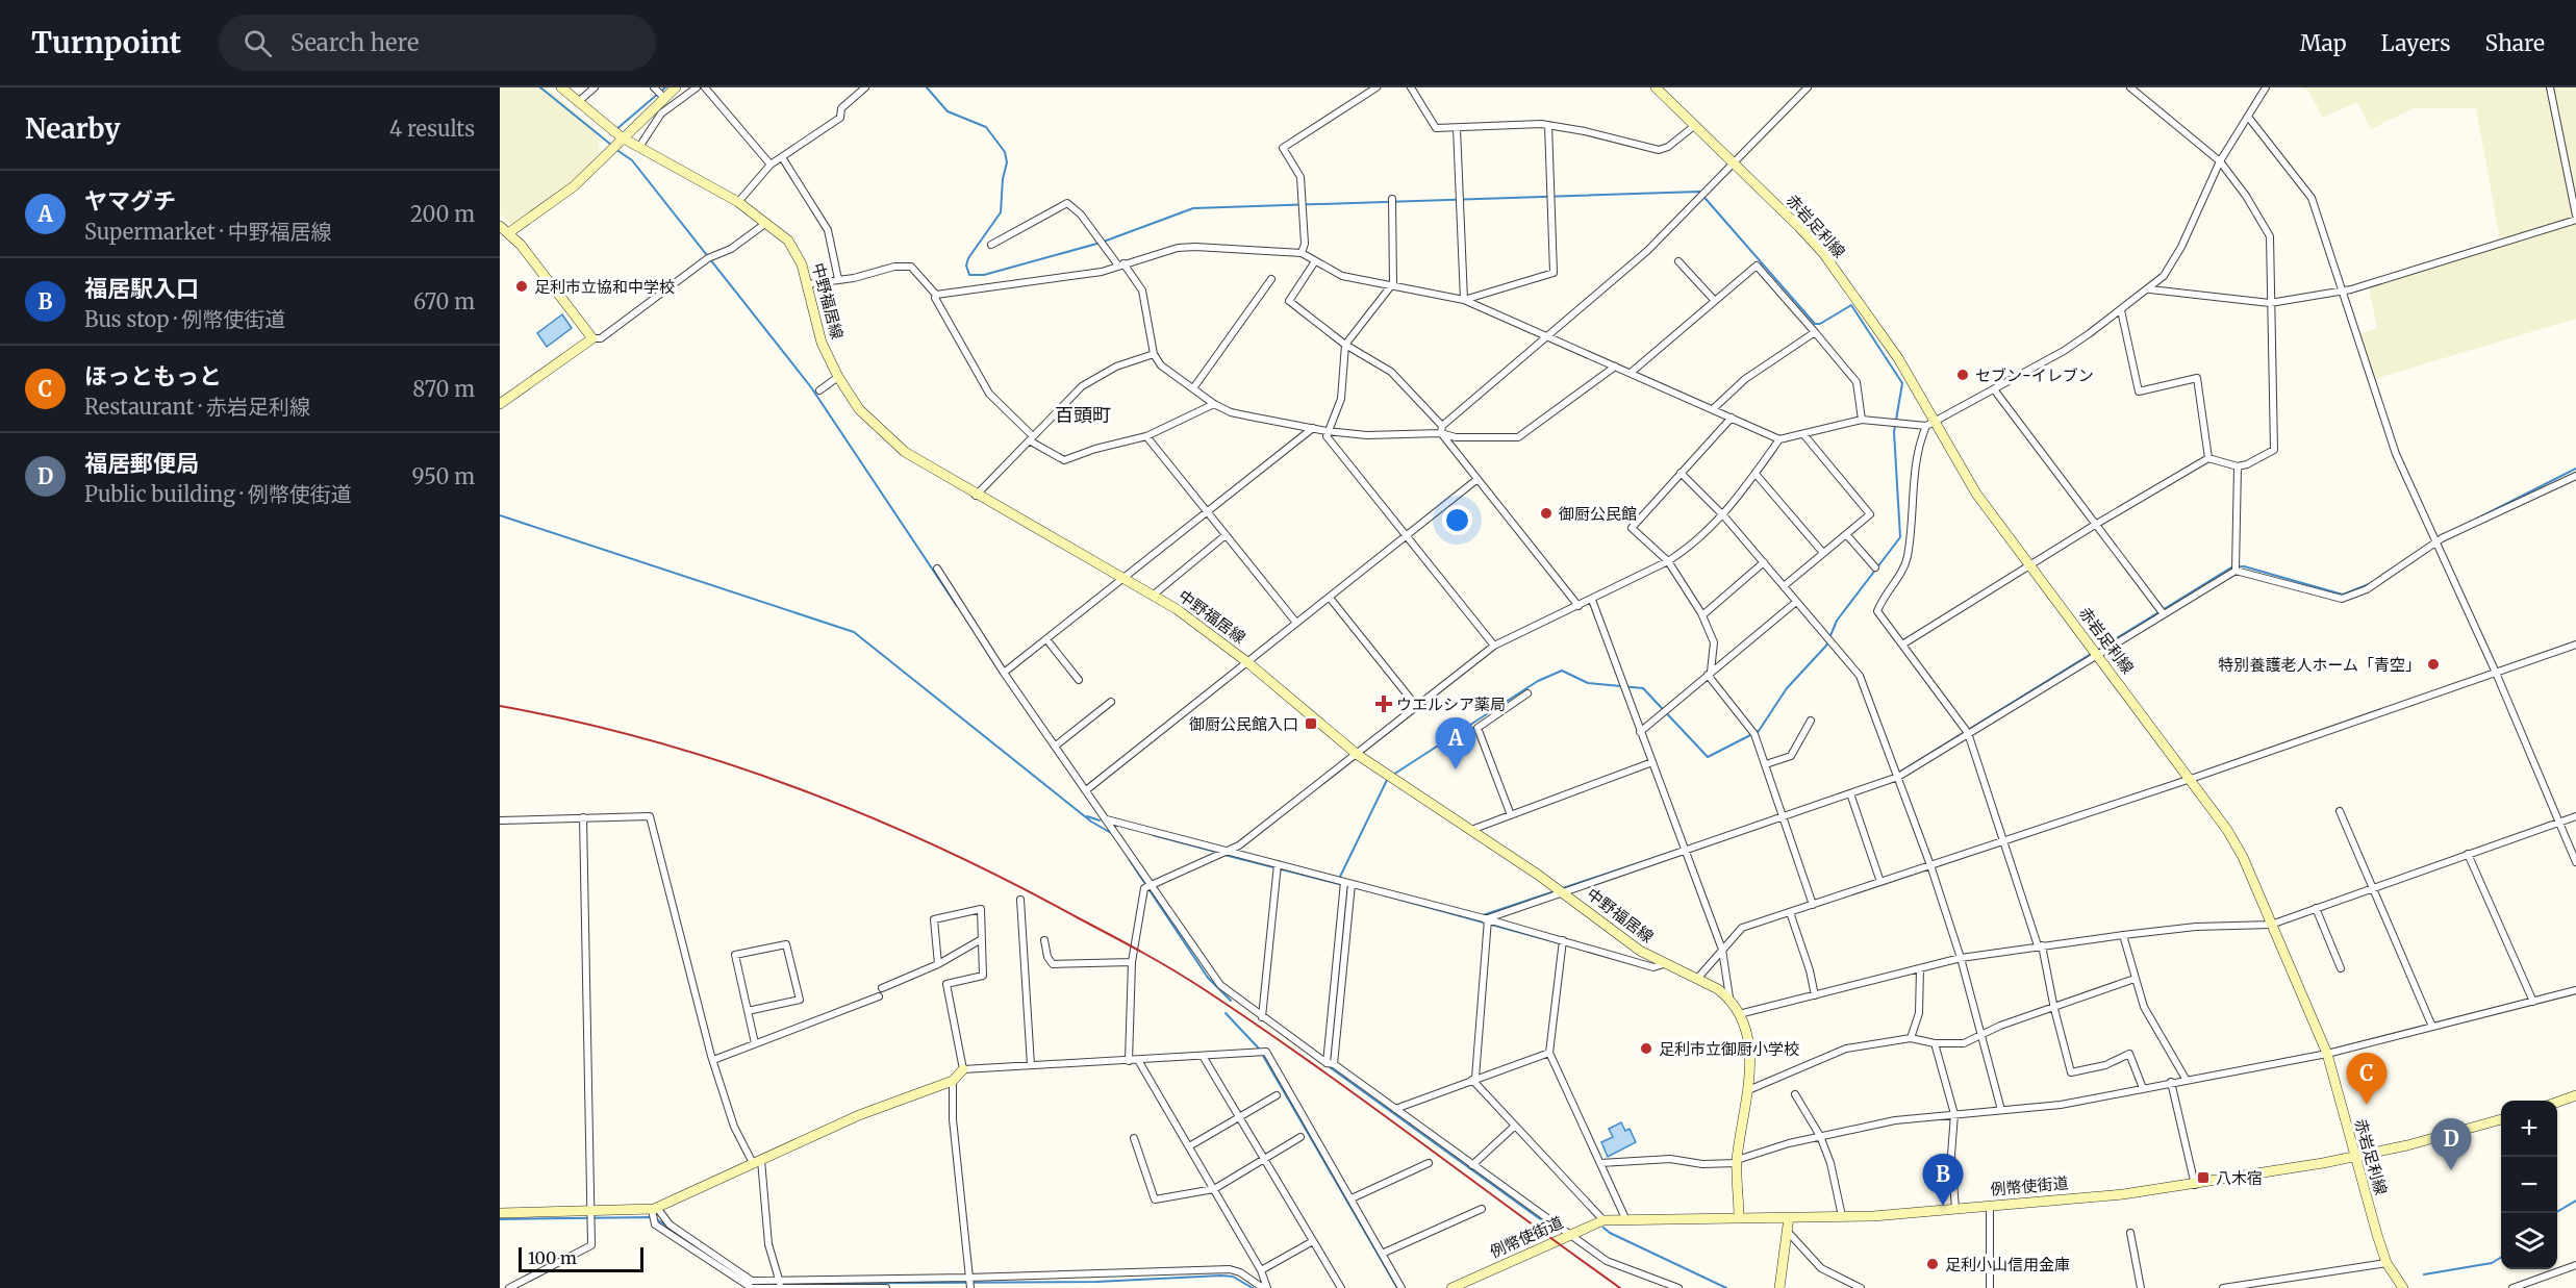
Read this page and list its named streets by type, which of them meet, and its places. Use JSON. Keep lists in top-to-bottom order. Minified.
{"streets":{"main road":["赤岩足利線","中野福居線","例幣使街道"]},"crossings":[["赤岩足利線","例幣使街道"]],"districts":["百頭町"],"places":{"other":["足利市立協和中学校","セブン-イレブン","御厨公民館","特別養護老人ホーム「青空」","足利市立御厨小学校","足利小山信用金庫"],"health":["ウエルシア薬局"],"transit":["御厨公民館入口","八木宿"]},"scale_bar":"100 m","page":{"header":"Turnpoint","search":"Search here","nav":["Map","Layers","Share"],"heading":["Nearby","4 results"],"list":[{"mark":"A","name":"ヤマグチ","note":"Supermarket · 中野福居線","value":"200 m"},{"mark":"B","name":"福居駅入口","note":"Bus stop · 例幣使街道","value":"670 m"},{"mark":"C","name":"ほっともっと","note":"Restaurant · 赤岩足利線","value":"870 m"},{"mark":"D","name":"福居郵便局","note":"Public building · 例幣使街道","value":"950 m"}],"pins":["A","C","D","B"],"map_buttons":["+","−"],"scale":"100 m"}}
